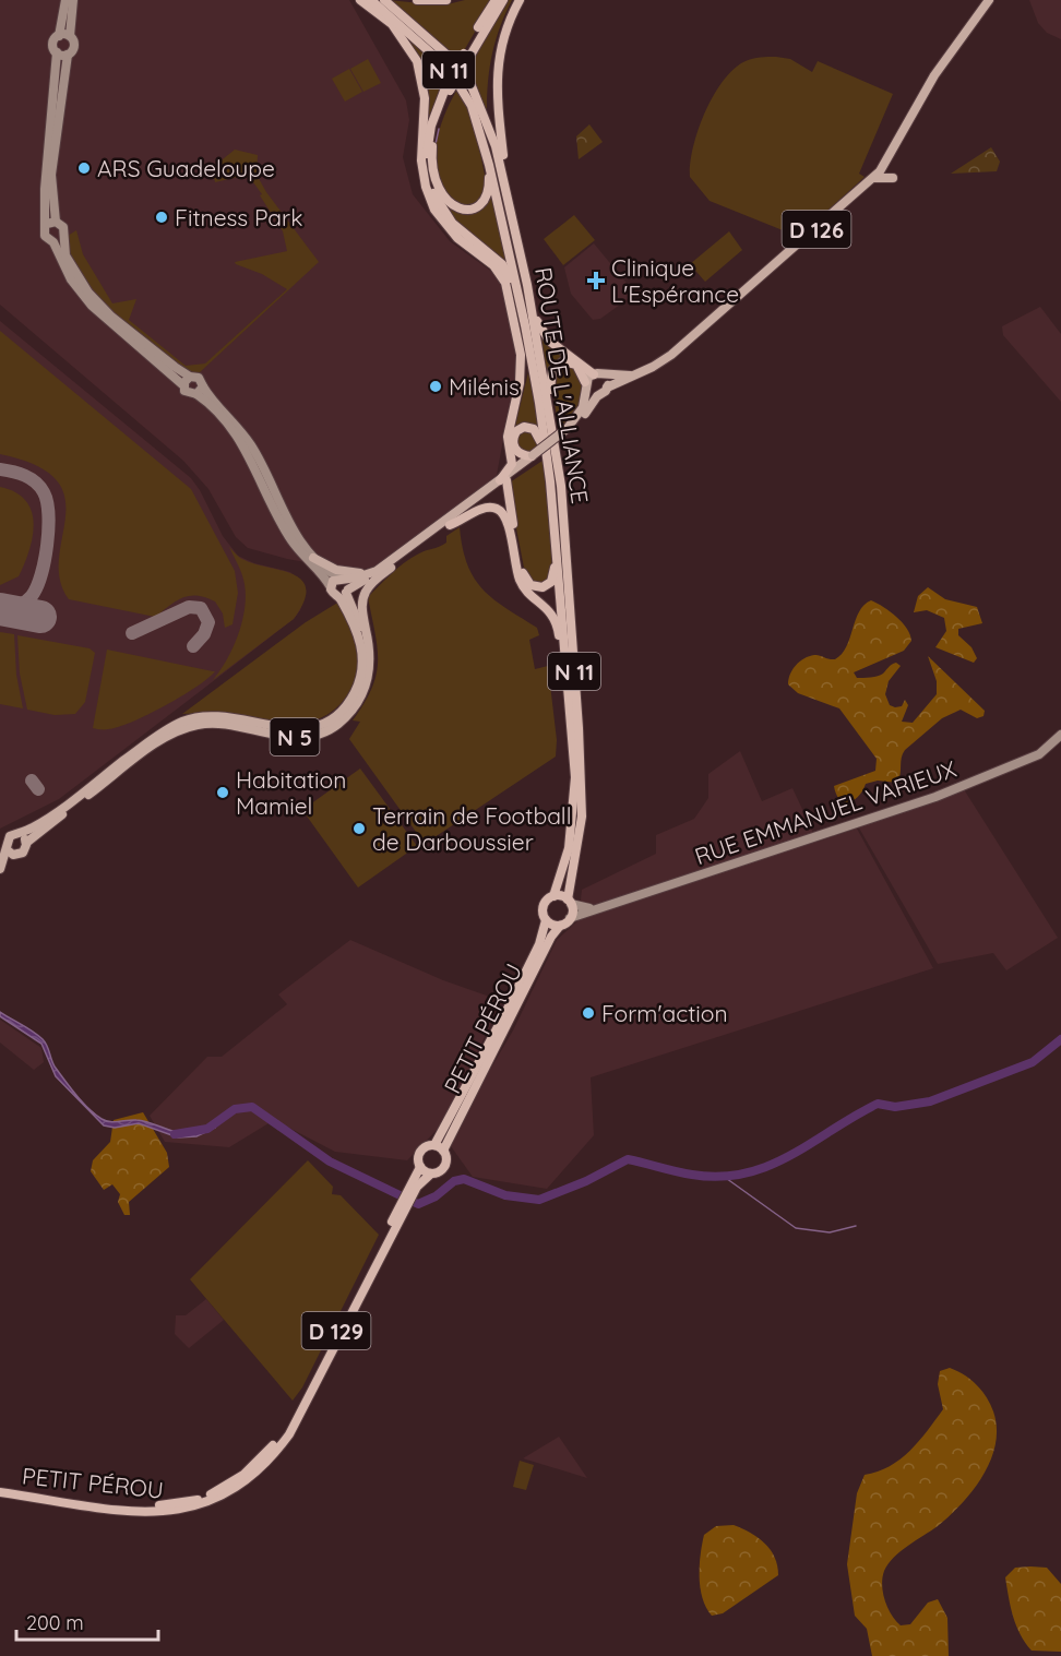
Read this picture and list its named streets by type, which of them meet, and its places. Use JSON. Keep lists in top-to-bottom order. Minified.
{"streets":{"highway":["N 11","ROUTE DE L'ALLIANCE","PETIT PÉROU","D 129"],"main road":["D 126","N 5","RUE EMMANUEL VARIEUX"]},"crossings":[["N 11","ROUTE DE L'ALLIANCE"],["N 11","RUE EMMANUEL VARIEUX"],["N 11","PETIT PÉROU"],["ROUTE DE L'ALLIANCE","RUE EMMANUEL VARIEUX"],["ROUTE DE L'ALLIANCE","PETIT PÉROU"],["RUE EMMANUEL VARIEUX","PETIT PÉROU"],["PETIT PÉROU","D 129"]],"places":{"other":["ARS Guadeloupe","Fitness Park","Milénis","Habitation Mamiel","Terrain de Football de Darboussier","Form'action"],"health":["Clinique L'Espérance"]},"scale_bar":"200 m"}
